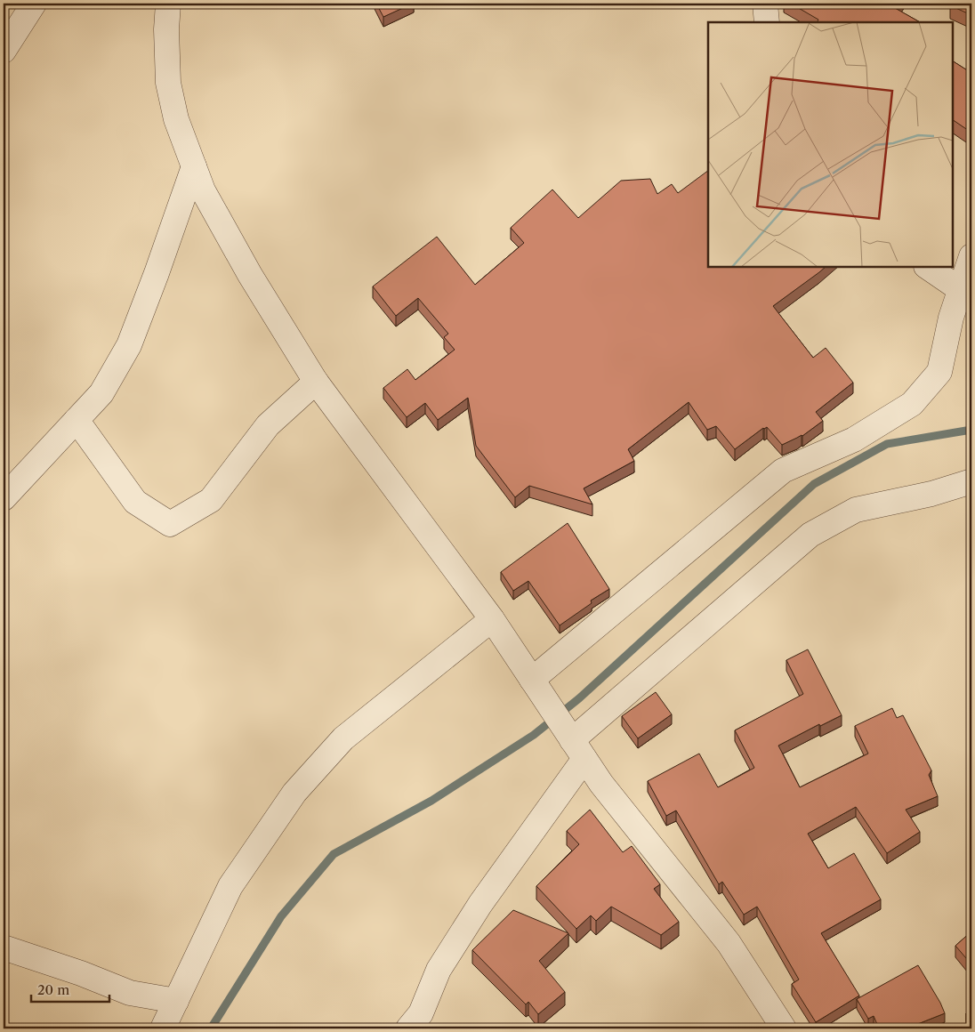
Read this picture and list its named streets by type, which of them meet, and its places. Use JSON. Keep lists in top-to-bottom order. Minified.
{"scale_bar":"20 m"}
